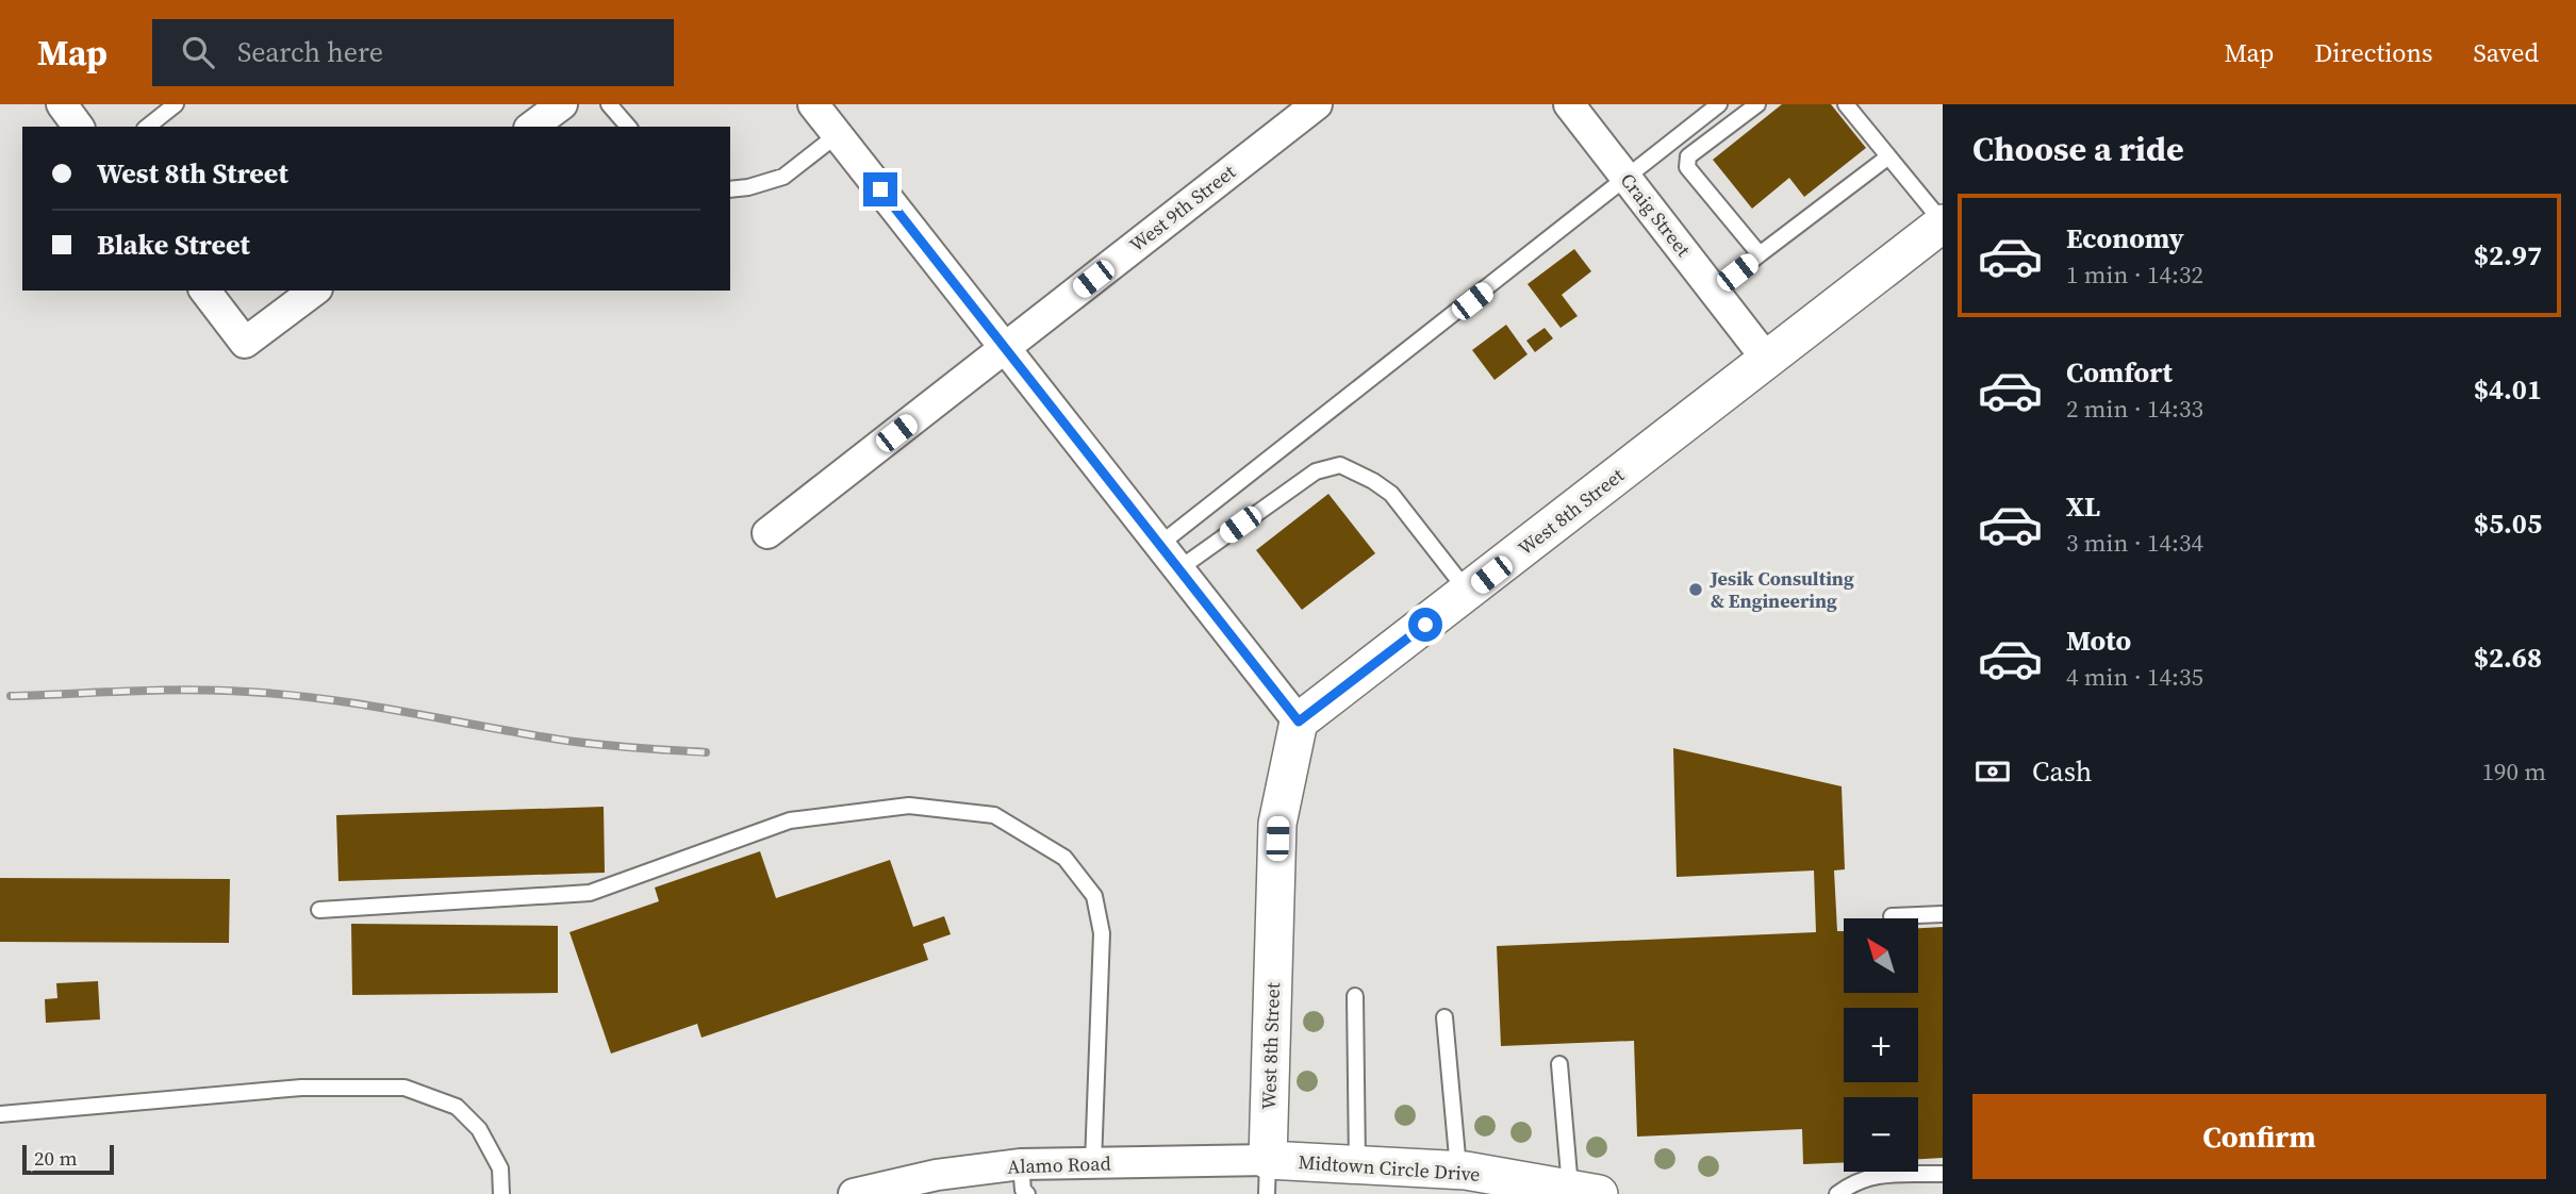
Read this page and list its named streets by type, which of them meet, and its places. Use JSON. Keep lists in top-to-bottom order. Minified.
{"streets":{"street":["West 9th Street","Craig Street","West 8th Street","Alamo Road","Midtown Circle Drive"]},"crossings":[["Craig Street","West 8th Street"],["West 8th Street","Alamo Road"],["West 8th Street","Midtown Circle Drive"],["Alamo Road","Midtown Circle Drive"]],"places":["Jesik Consulting & Engineering"],"scale_bar":"20 m","north":"top left","page":{"header":"Map","search":"Search here","nav":["Map","Directions","Saved"],"heading":"Choose a ride","banner":["West 8th Street","Blake Street"],"list":[{"name":"Economy","note":"1 min · 14:32","value":"$2.97"},{"name":"Comfort","note":"2 min · 14:33","value":"$4.01"},{"name":"XL","note":"3 min · 14:34","value":"$5.05"},{"name":"Moto","note":"4 min · 14:35","value":"$2.68"}],"pay":["Cash","190 m"],"map_buttons":["+","−"],"buttons":"Confirm","scale":"20 m"}}
